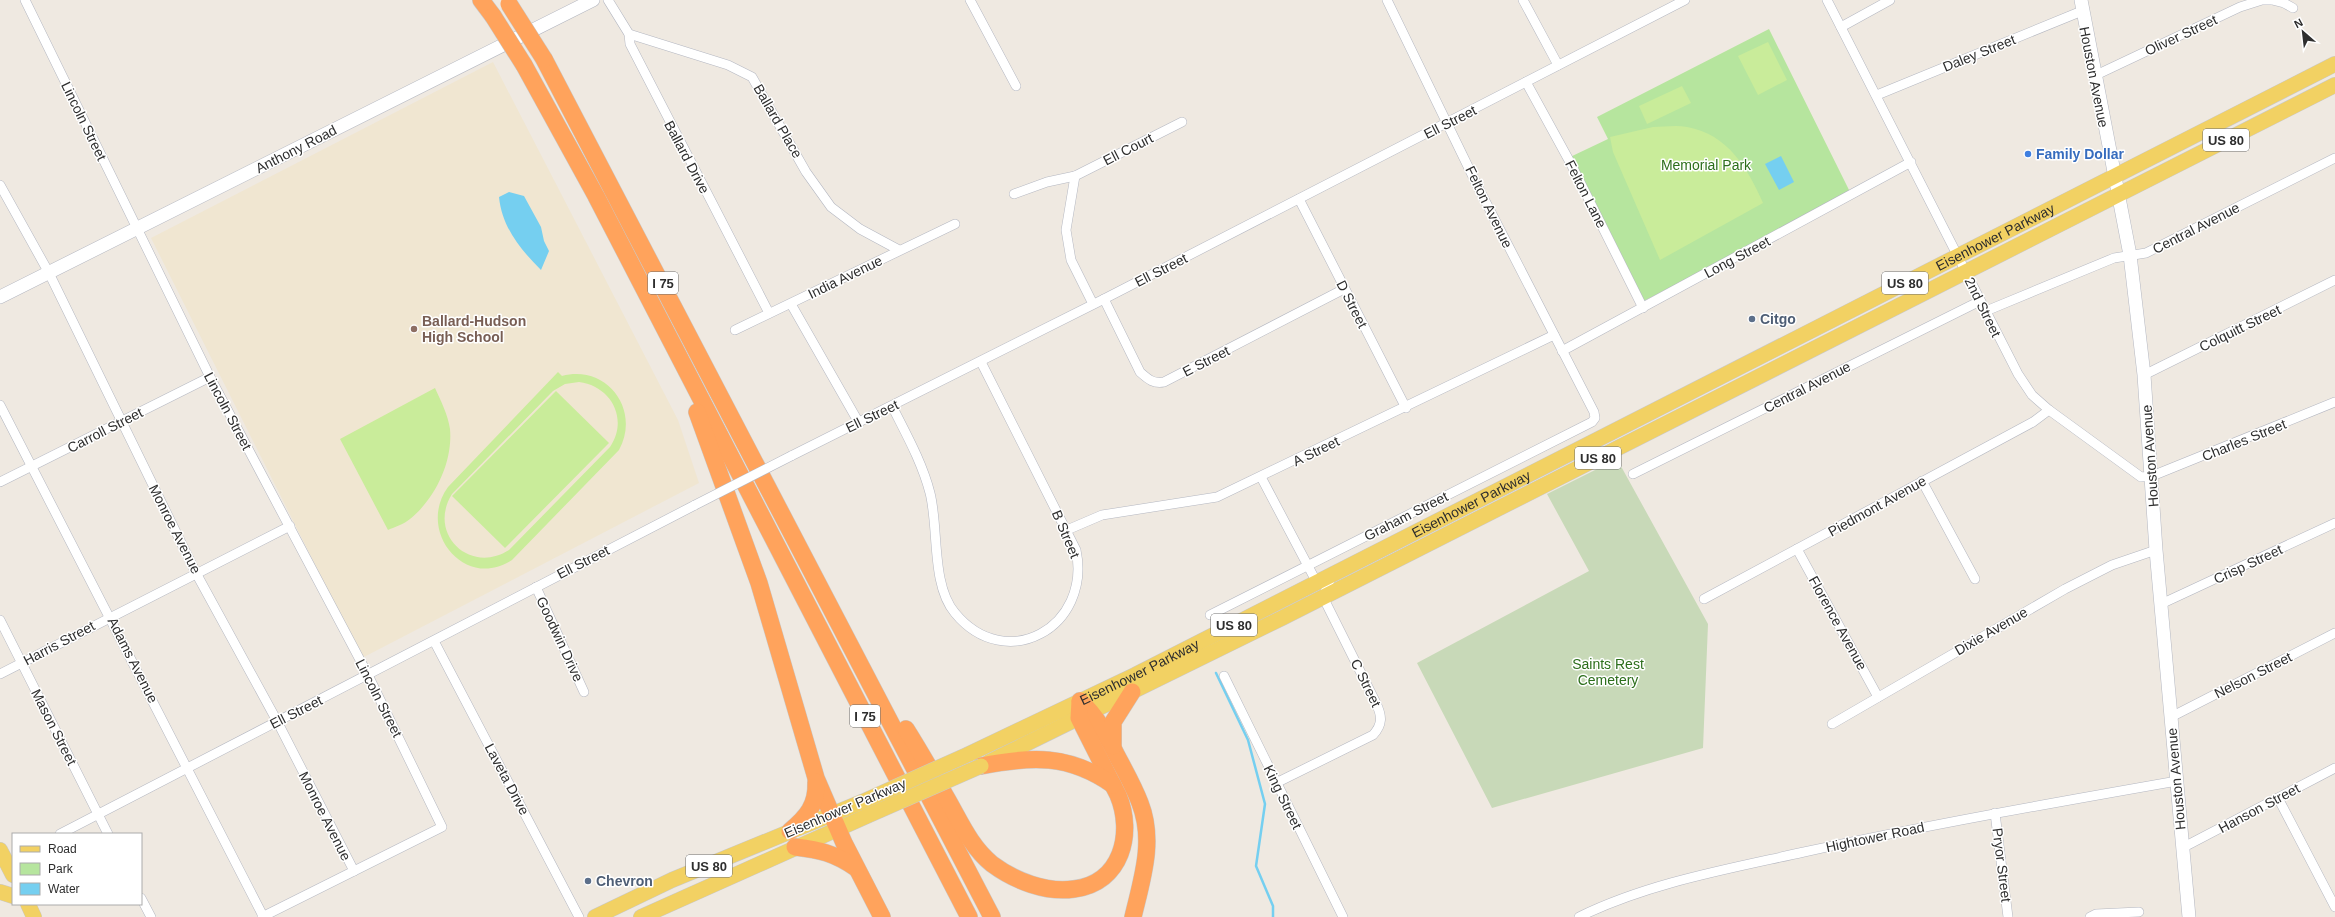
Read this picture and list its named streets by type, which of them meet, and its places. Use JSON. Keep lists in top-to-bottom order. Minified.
{"streets":{"highway":["I 75"],"main road":["US 80","Eisenhower Parkway"],"street":["Oliver Street","Daley Street","Houston Avenue","Lincoln Street","Ballard Place","Ell Street","Anthony Road","Ell Court","Ballard Drive","Felton Lane","Felton Avenue","Central Avenue","Long Street","India Avenue","D Street","2nd Street","Colquitt Street","E Street","Carroll Street","Charles Street","A Street","Piedmont Avenue","Graham Street","Monroe Avenue","B Street","Crisp Street","Florence Avenue","Dixie Avenue","Goodwin Drive","Harris Street","Adams Avenue","Nelson Street","C Street","Mason Street","Laveta Drive","King Street","Hanson Street","Hightower Road","Pryor Street"]},"crossings":[["Oliver Street","Houston Avenue"],["Daley Street","Houston Avenue"],["Daley Street","2nd Street"],["Houston Avenue","Central Avenue"],["Houston Avenue","Eisenhower Parkway"],["Houston Avenue","2nd Street"],["Houston Avenue","Colquitt Street"],["Houston Avenue","Charles Street"],["Houston Avenue","Crisp Street"],["Houston Avenue","Dixie Avenue"],["Houston Avenue","Nelson Street"],["Houston Avenue","Hanson Street"],["Houston Avenue","Hightower Road"],["Lincoln Street","Ell Street"],["Lincoln Street","Anthony Road"],["Lincoln Street","Carroll Street"],["Lincoln Street","Monroe Avenue"],["Lincoln Street","Harris Street"],["Ballard Place","Ballard Drive"],["Ballard Place","India Avenue"],["Ell Street","Felton Lane"],["Ell Street","Felton Avenue"],["Ell Street","D Street"],["Ell Street","E Street"],["Ell Street","Monroe Avenue"],["Ell Street","B Street"],["Ell Street","Goodwin Drive"],["Ell Street","Adams Avenue"],["Ell Street","Mason Street"],["Ell Street","Laveta Drive"],["Anthony Road","Monroe Avenue"],["Ballard Drive","India Avenue"],["Felton Lane","Long Street"],["Felton Avenue","Long Street"],["Felton Avenue","A Street"],["Felton Avenue","Graham Street"],["Central Avenue","2nd Street"],["Eisenhower Parkway","2nd Street"],["Eisenhower Parkway","C Street"],["Long Street","2nd Street"],["D Street","E Street"],["D Street","A Street"],["2nd Street","Charles Street"],["2nd Street","Piedmont Avenue"],["Carroll Street","Monroe Avenue"],["Carroll Street","Adams Avenue"],["A Street","B Street"],["Piedmont Avenue","Florence Avenue"],["Monroe Avenue","Harris Street"],["Florence Avenue","Dixie Avenue"],["Harris Street","Adams Avenue"],["Harris Street","Mason Street"],["C Street","King Street"],["Hightower Road","Pryor Street"]],"parks":["Memorial Park","Saints Rest Cemetery"],"places":["Family Dollar","Citgo","Ballard-Hudson High School","Chevron"],"legend":["Road","Park","Water"],"north":"top left"}
